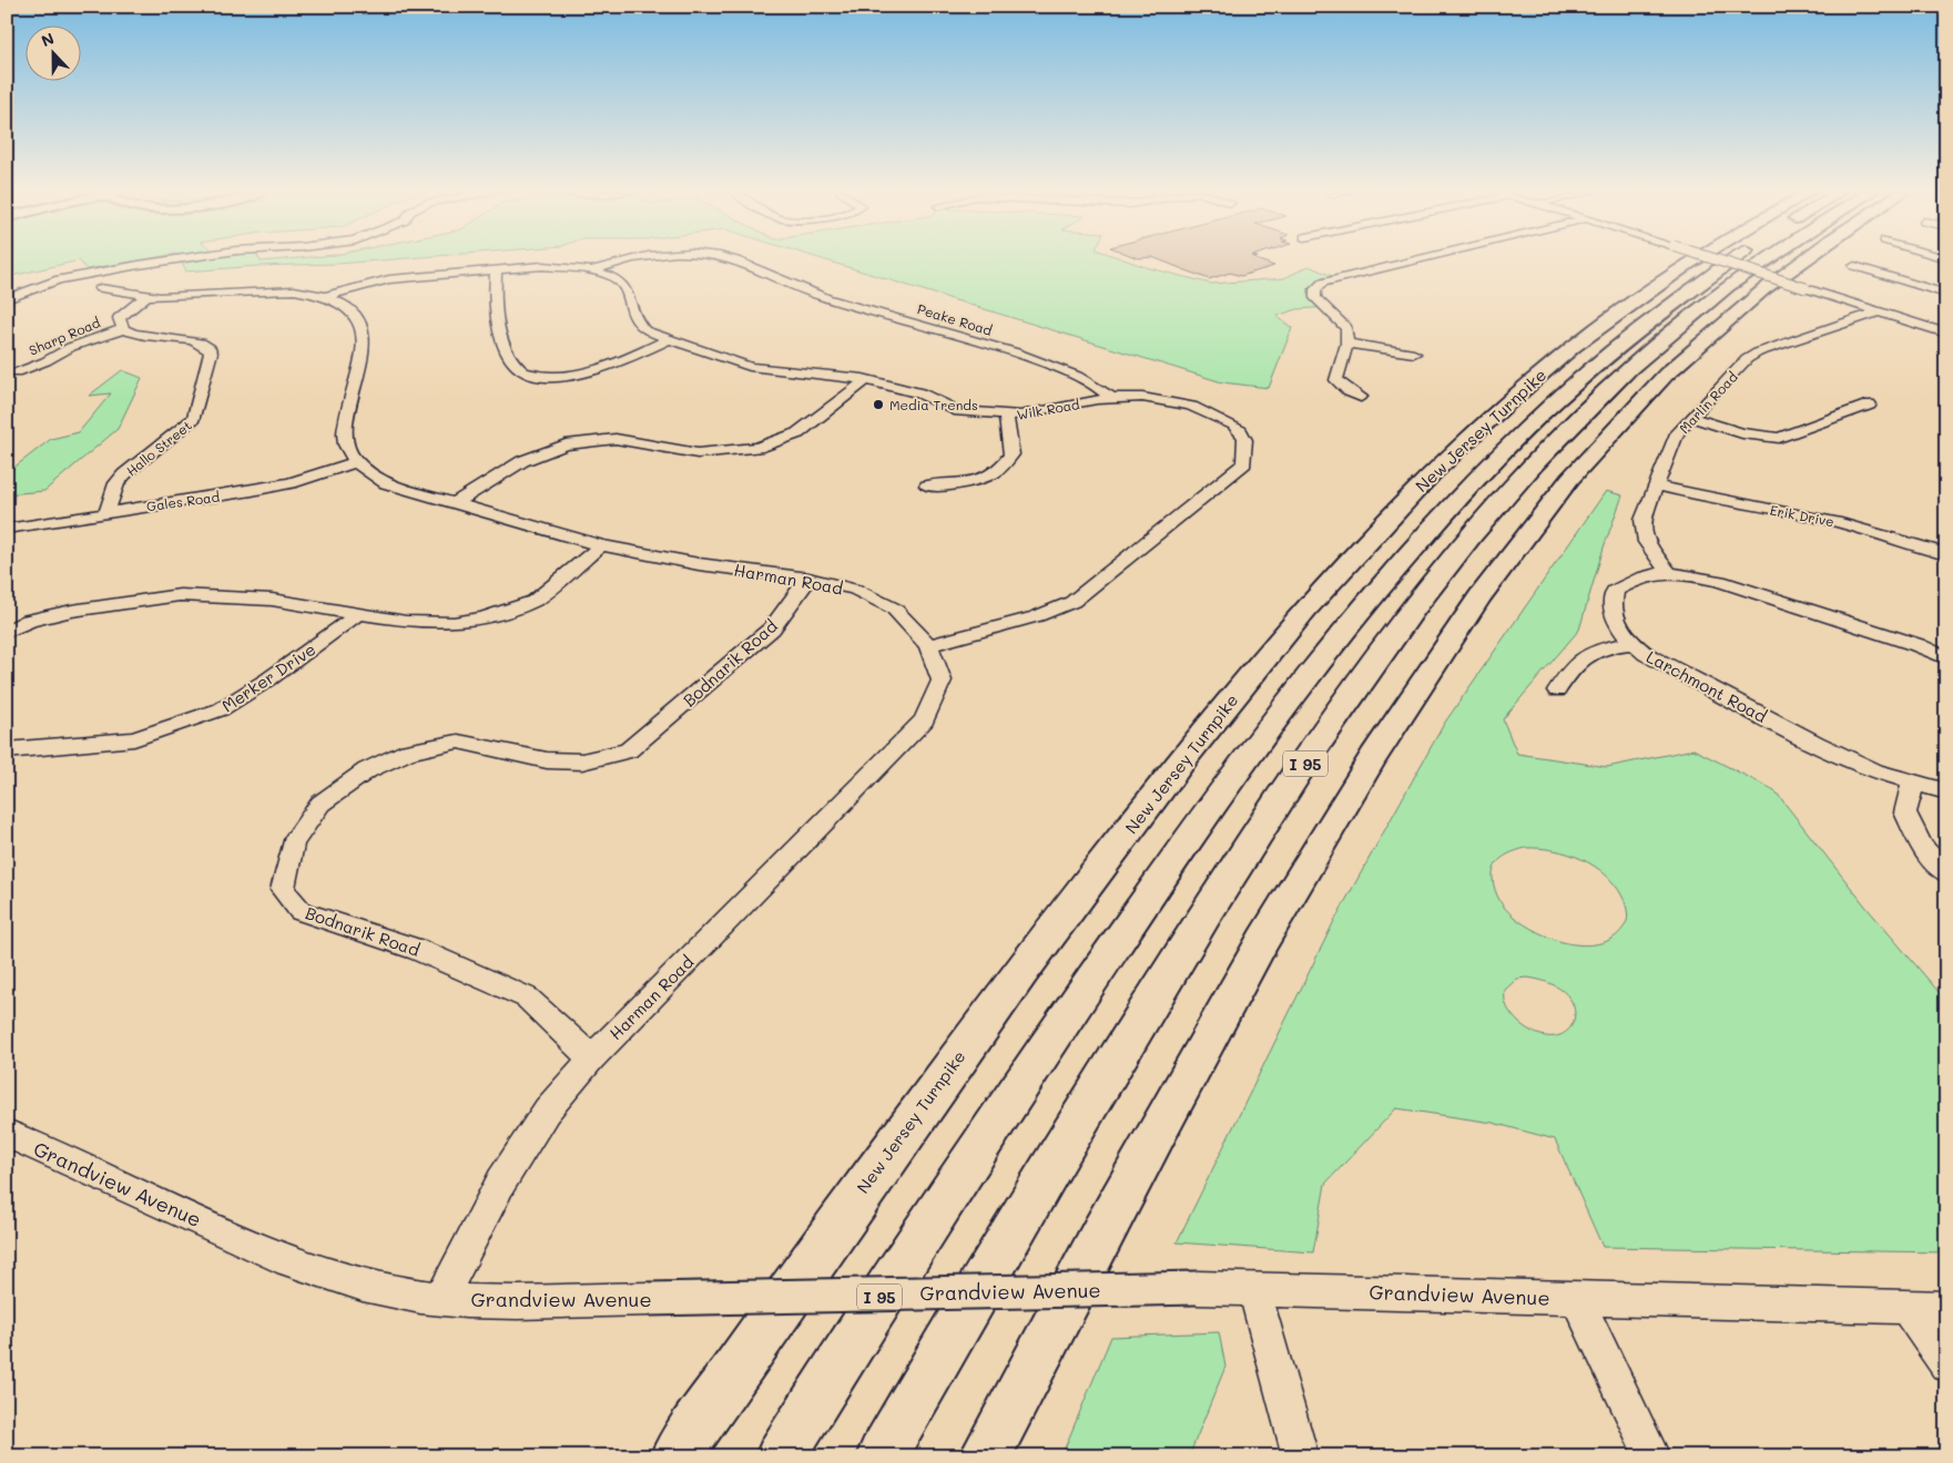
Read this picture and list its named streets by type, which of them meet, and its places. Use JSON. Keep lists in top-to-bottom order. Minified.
{"streets":{"highway":["New Jersey Turnpike","I 95"],"street":["Peake Road","Sharp Road","Marlin Road","Wilk Road","Hallo Street","Gales Road","Erik Drive","Harman Road","Bodnarik Road","Merker Drive","Larchmont Road","Grandview Avenue"]},"crossings":[["Peake Road","Wilk Road"],["Sharp Road","Hallo Street"],["Marlin Road","Erik Drive"],["Marlin Road","Larchmont Road"],["Wilk Road","Harman Road"],["Hallo Street","Gales Road"],["Gales Road","Harman Road"],["Harman Road","Bodnarik Road"],["Harman Road","Grandview Avenue"]],"places":["Media Trends"],"north":"top"}
